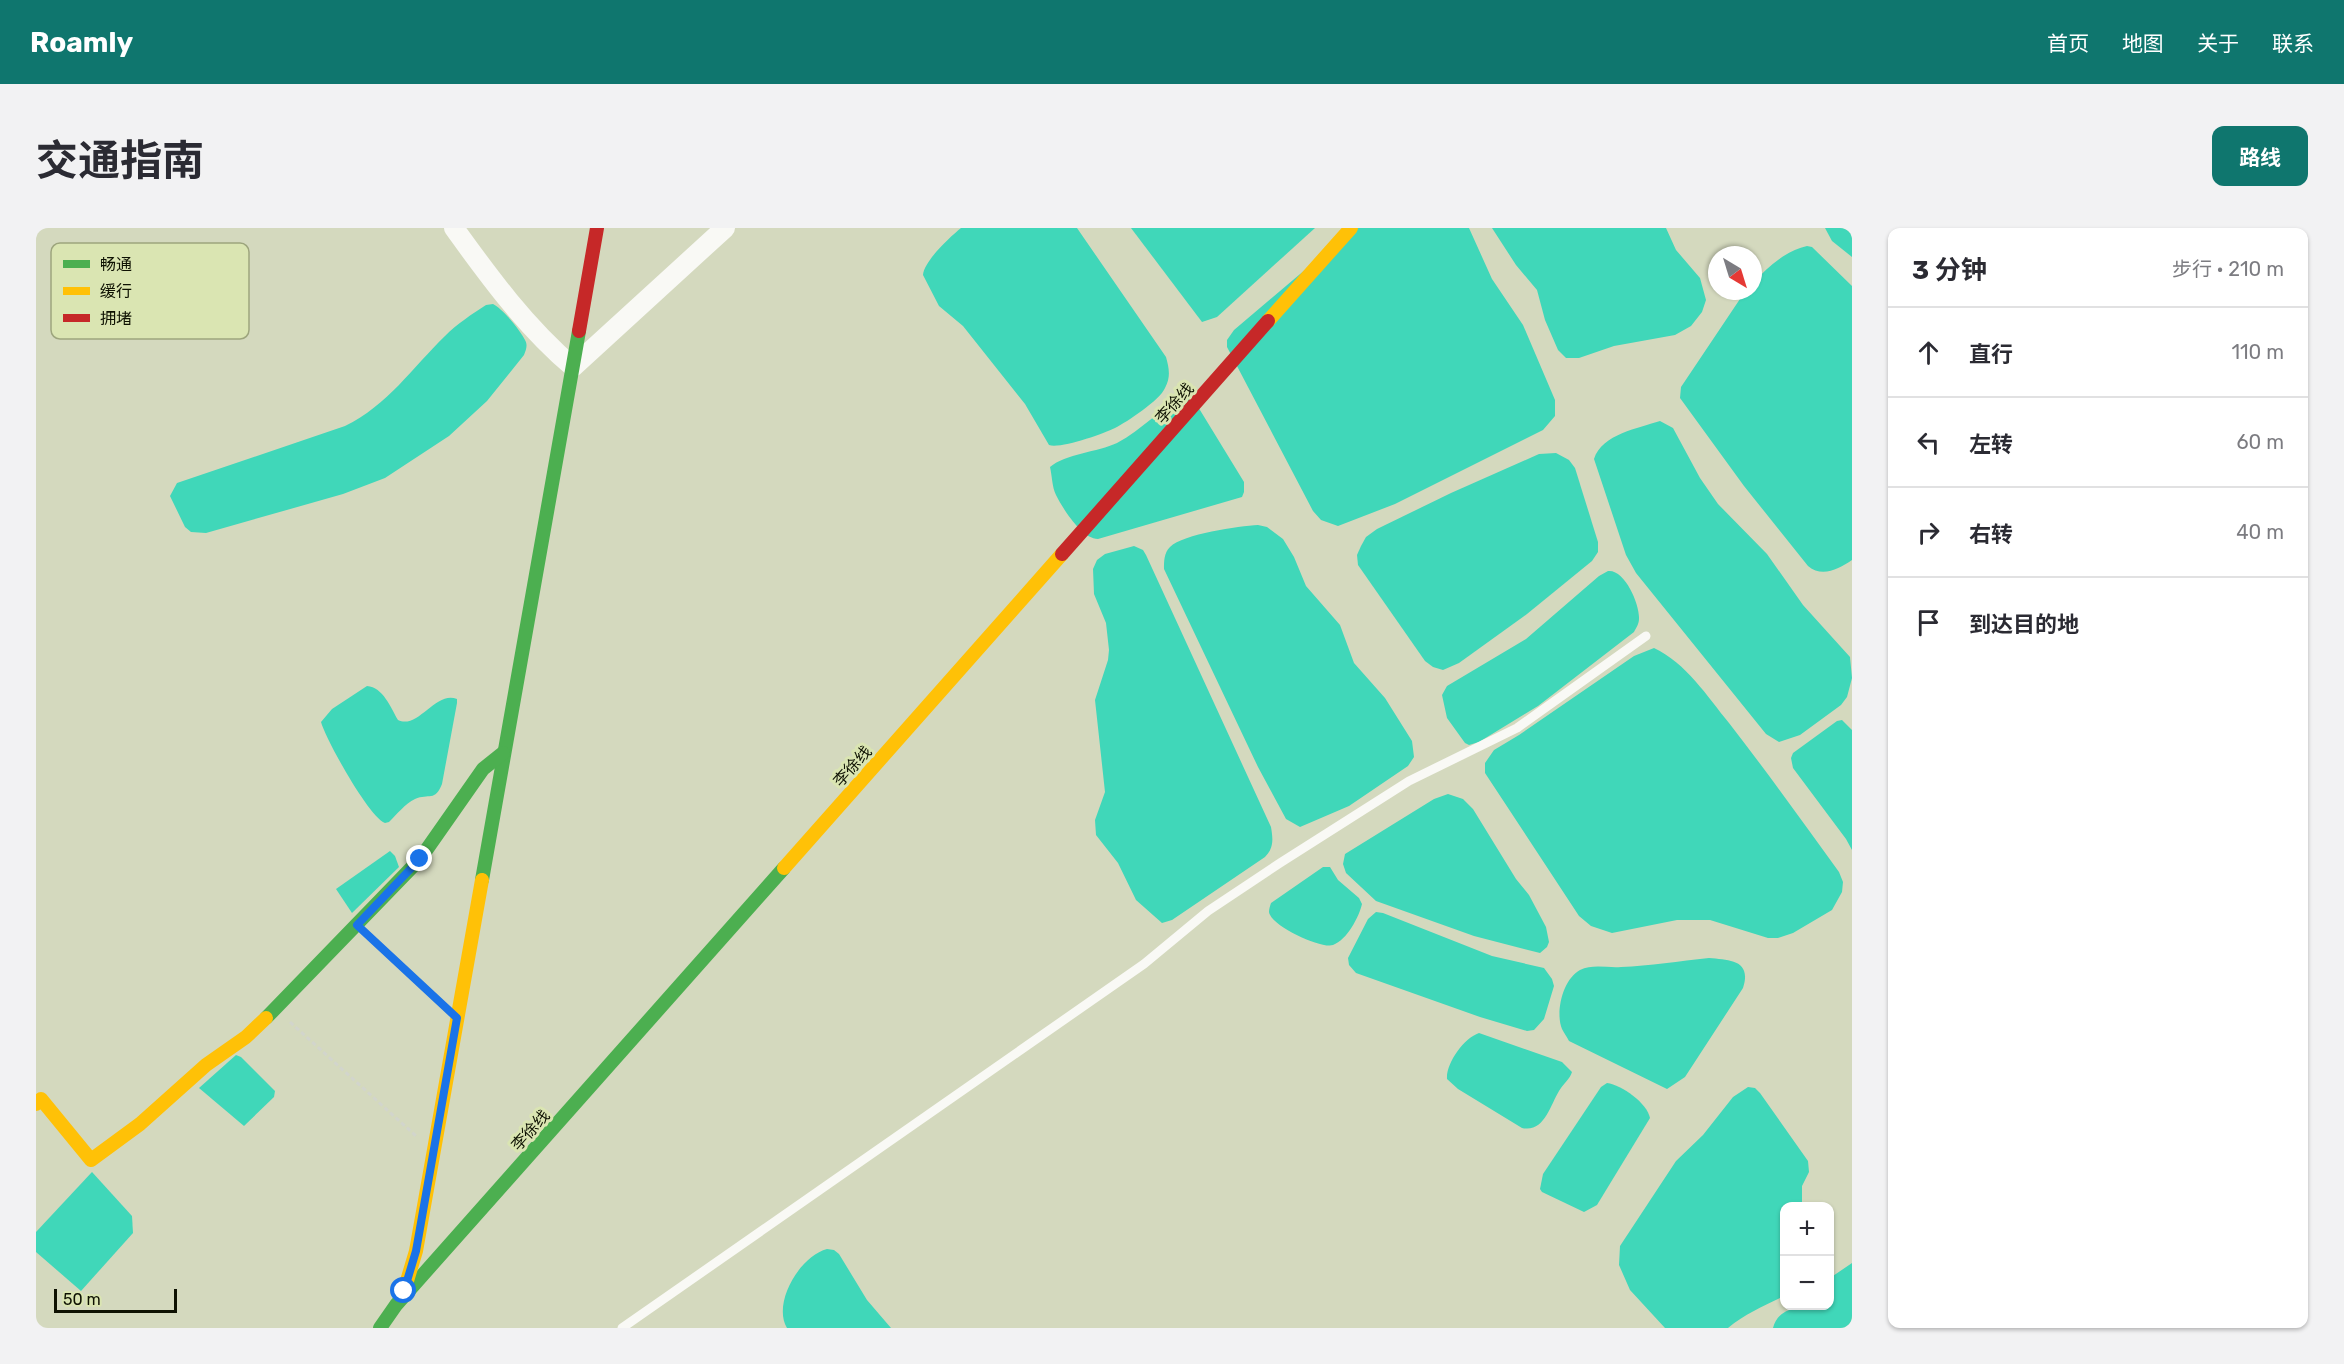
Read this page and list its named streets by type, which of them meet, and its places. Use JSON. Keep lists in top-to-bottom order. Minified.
{"streets":{"street":["李徐线"]},"legend":["畅通","缓行","拥堵"],"scale_bar":"50 m","north":"bottom right","page":{"header":"Roamly","nav":["首页","地图","关于","联系"],"title":"交通指南","buttons":"路线","heading":["3 分钟","步行 · 210 m"],"list":[["直行","110 m"],["左转","60 m"],["右转","40 m"],"到达目的地"],"map_buttons":["+","−"],"scale":"50 m"}}
